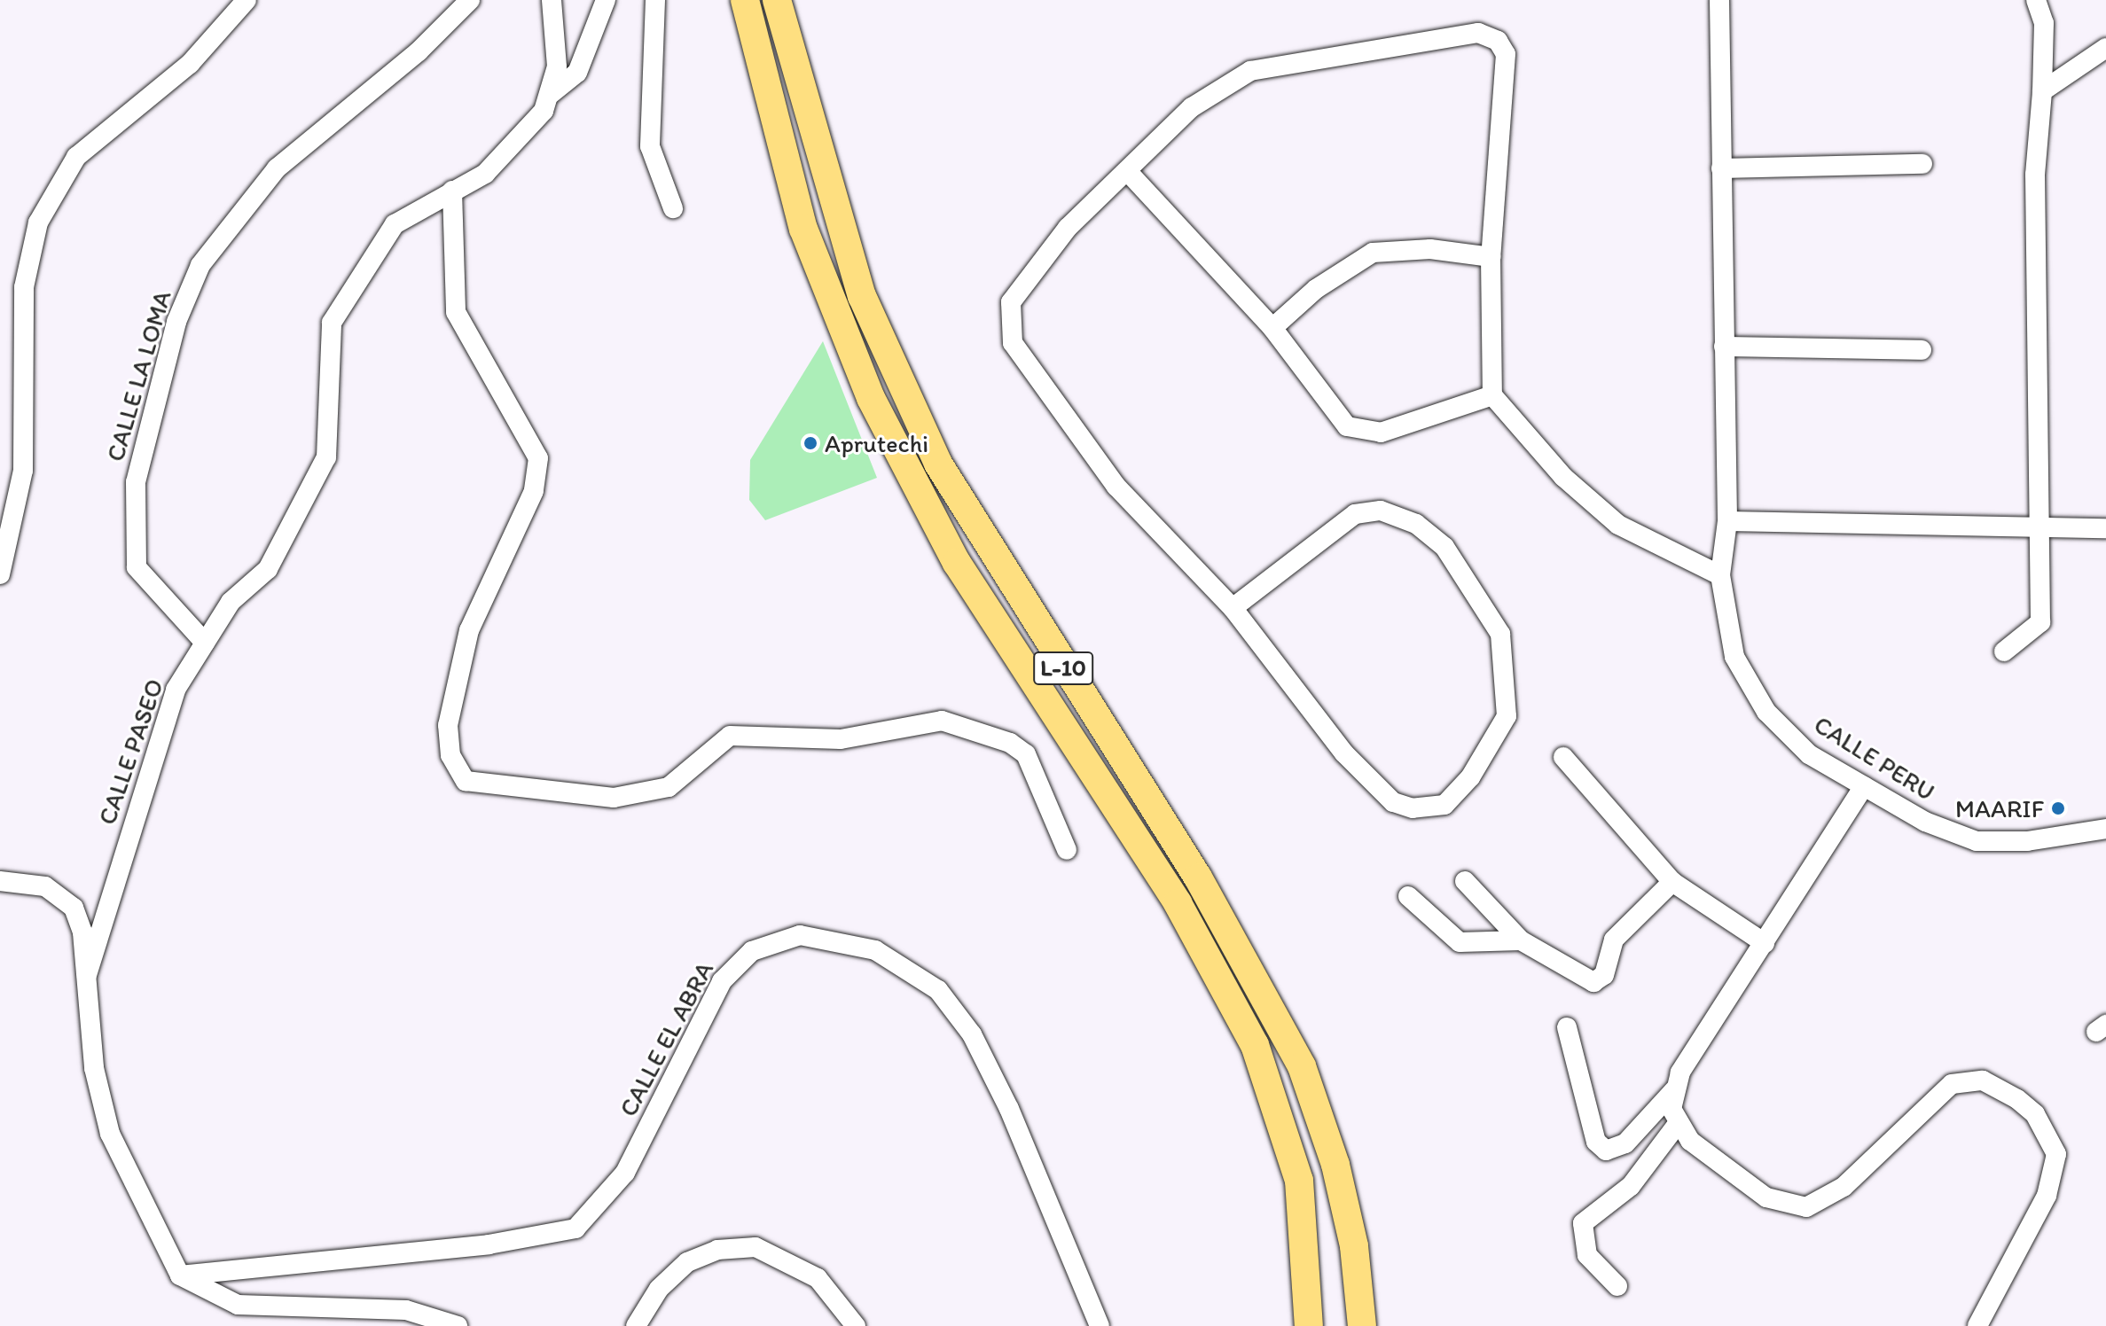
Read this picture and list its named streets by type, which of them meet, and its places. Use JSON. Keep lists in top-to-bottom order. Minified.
{"streets":{"highway":["L-10"],"street":["CALLE LA LOMA","CALLE PASEO","CALLE PERU","CALLE EL ABRA"]},"crossings":[["CALLE LA LOMA","CALLE PASEO"]],"places":["Aprutechi","MAARIF"]}
